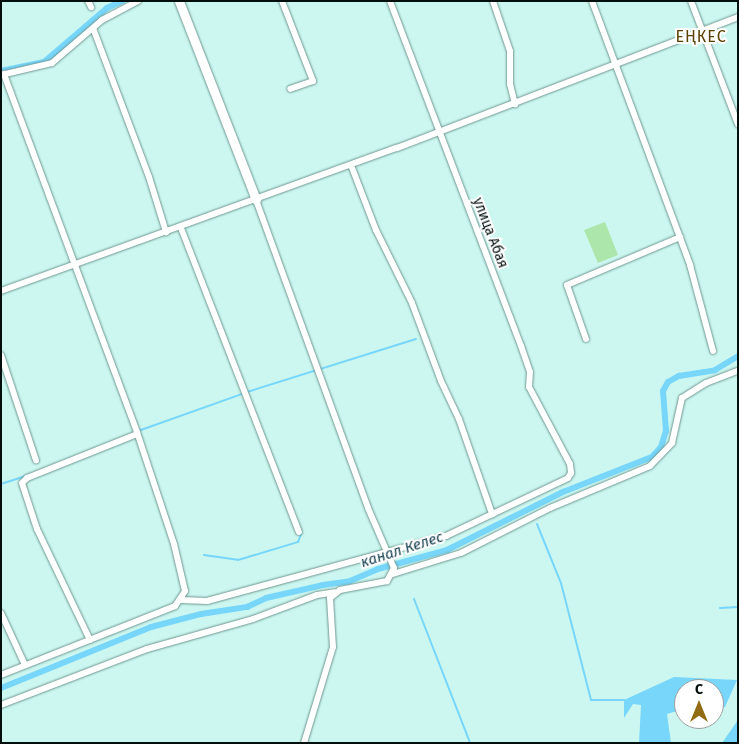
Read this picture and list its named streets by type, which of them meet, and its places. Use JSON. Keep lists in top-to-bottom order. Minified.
{"streets":{"street":["улица Абая"]},"districts":["ЕҢКЕС"],"water":["канал Келес"],"north":"top"}
